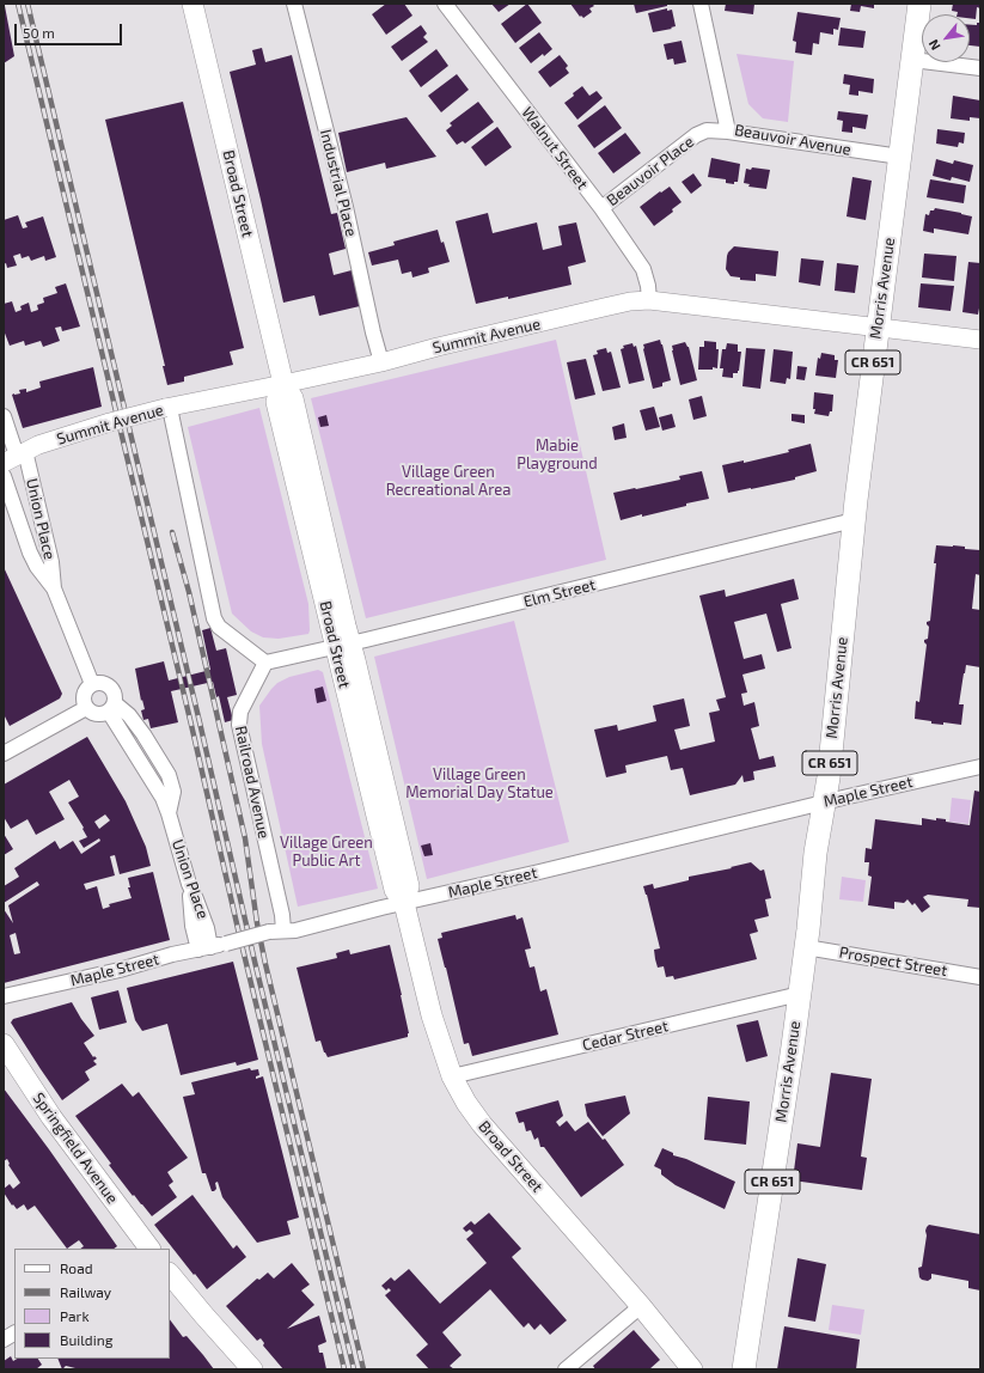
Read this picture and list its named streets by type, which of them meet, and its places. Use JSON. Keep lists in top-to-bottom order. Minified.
{"streets":{"main road":["Broad Street","Morris Avenue","CR 651","Springfield Avenue"],"street":["Beauvoir Avenue","Walnut Street","Beauvoir Place","Industrial Place","Summit Avenue","Union Place","Elm Street","Railroad Avenue","Maple Street","Prospect Street","Cedar Street"]},"crossings":[["Beauvoir Avenue","Beauvoir Place"],["Beauvoir Avenue","Morris Avenue"],["Walnut Street","Beauvoir Place"],["Walnut Street","Summit Avenue"],["Industrial Place","Summit Avenue"],["Broad Street","Summit Avenue"],["Broad Street","Elm Street"],["Broad Street","Maple Street"],["Broad Street","Cedar Street"],["Morris Avenue","Summit Avenue"],["Morris Avenue","Elm Street"],["Morris Avenue","Maple Street"],["Morris Avenue","Prospect Street"],["Morris Avenue","Cedar Street"],["Summit Avenue","Union Place"],["Union Place","Maple Street"],["Elm Street","Railroad Avenue"],["Railroad Avenue","Maple Street"]],"parks":["Mabie Playground","Village Green Recreational Area","Village Green Memorial Day Statue","Village Green Public Art"],"legend":["Road","Railway","Park","Building"],"scale_bar":"50 m","north":"bottom left"}
